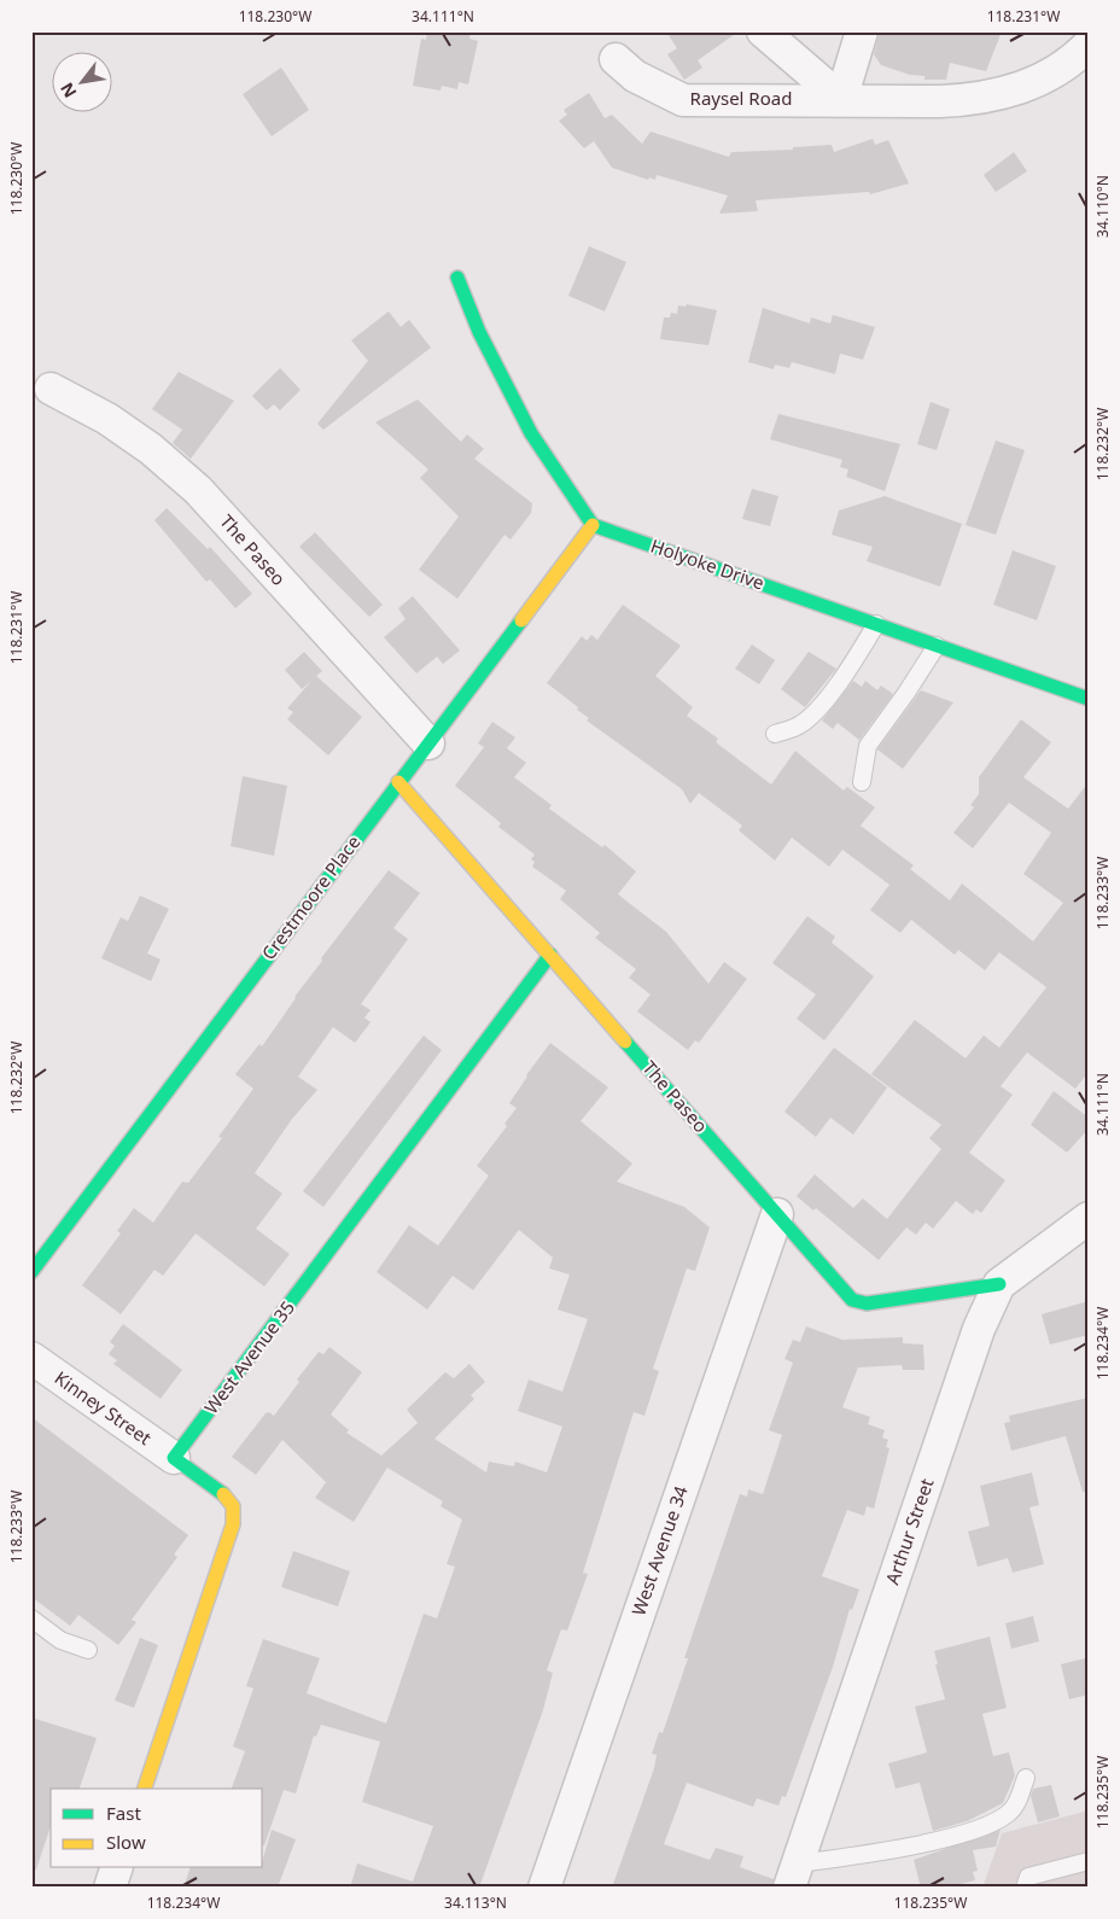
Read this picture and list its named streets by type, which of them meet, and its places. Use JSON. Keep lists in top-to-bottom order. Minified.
{"streets":{"street":["Raysel Road","The Paseo","Holyoke Drive","Crestmoore Place","West Avenue 35","Kinney Street","Arthur Street","West Avenue 34"]},"crossings":[["The Paseo","Crestmoore Place"],["The Paseo","West Avenue 35"],["The Paseo","Arthur Street"],["The Paseo","West Avenue 34"],["Holyoke Drive","Crestmoore Place"],["West Avenue 35","Kinney Street"]],"legend":["Fast","Slow"],"north":"bottom left","coordinates":["118.230°W","34.111°N","118.231°W","34.110°N","118.232°W","118.233°W","118.234°W","118.235°W","34.113°N"]}
